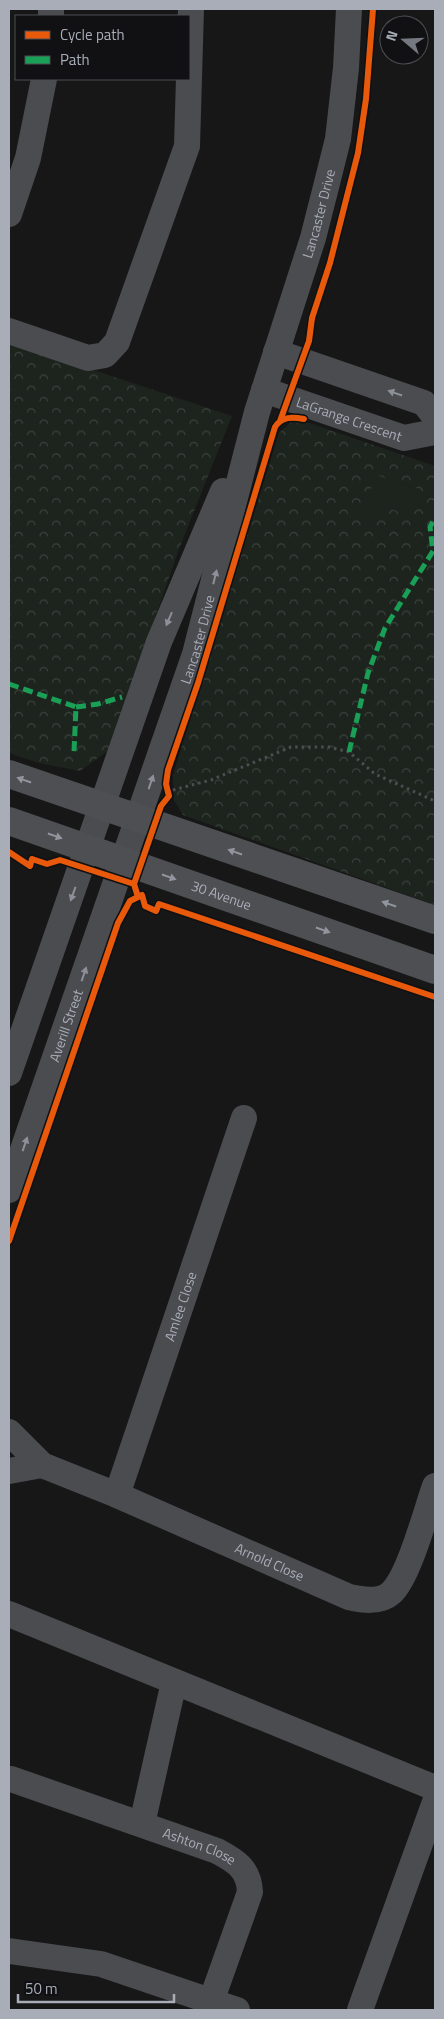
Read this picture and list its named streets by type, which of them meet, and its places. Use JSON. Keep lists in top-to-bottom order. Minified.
{"streets":{"main road":["30 Avenue"],"street":["Lancaster Drive","LaGrange Crescent","Averill Street","Amlee Close","Arnold Close","Ashton Close"]},"crossings":[["Lancaster Drive","LaGrange Crescent"],["Lancaster Drive","30 Avenue"],["Lancaster Drive","Averill Street"],["30 Avenue","Averill Street"],["Amlee Close","Arnold Close"]],"legend":["Cycle path","Path"],"scale_bar":"50 m","north":"left"}
